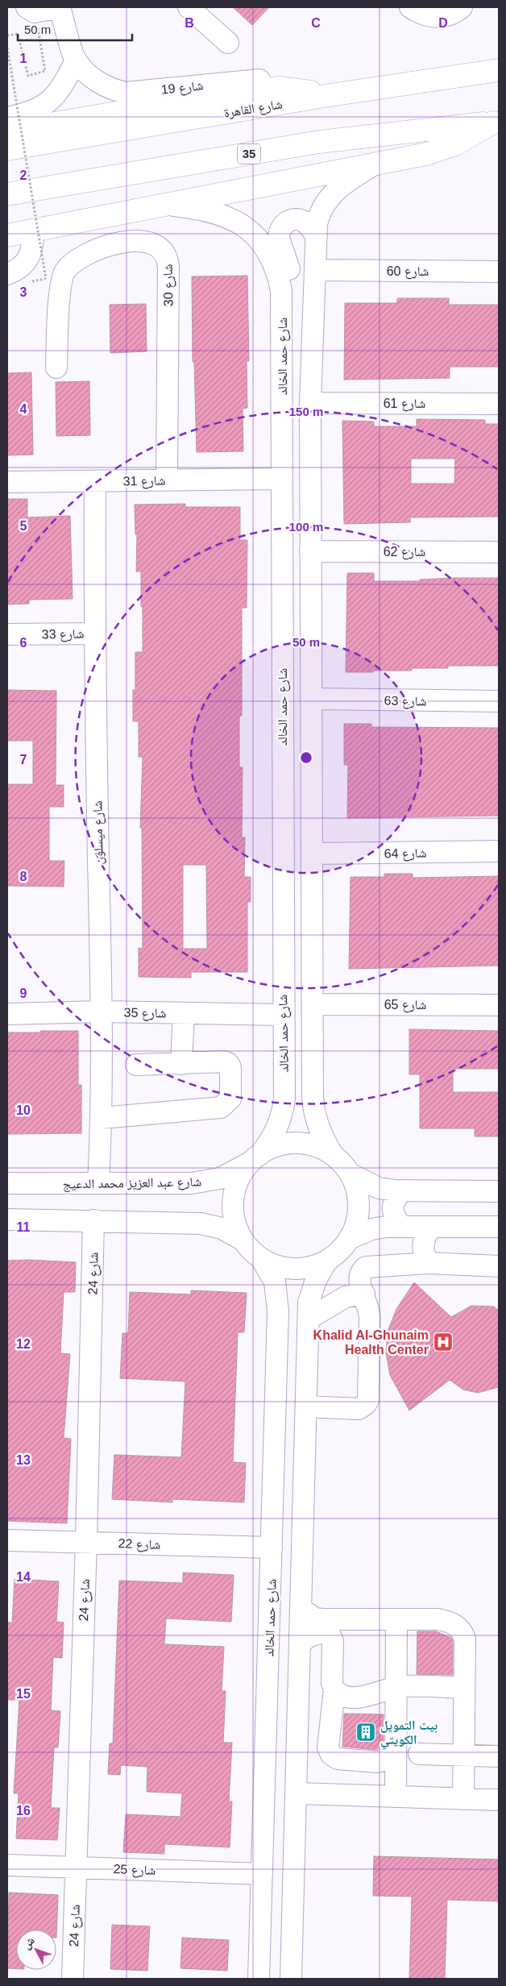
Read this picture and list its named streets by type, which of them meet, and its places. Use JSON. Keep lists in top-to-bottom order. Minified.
{"streets":{"main road":["شارع القاهرة","35"],"street":["شارع 19","شارع 60","شارع 30","شارع حمد الخالد","شارع 61","شارع 31","شارع 62","شارع 33","شارع 63","شارع ميسلون","شارع 64","شارع 65","شارع 35","شارع عبد العزيز محمد الدعيج","شارع 24","شارع 22","شارع 25"]},"crossings":[["شارع 30","شارع 31"],["شارع حمد الخالد","شارع 31"],["شارع حمد الخالد","شارع 35"],["شارع حمد الخالد","شارع عبد العزيز محمد الدعيج"],["شارع حمد الخالد","شارع 22"],["شارع حمد الخالد","شارع 25"],["شارع 31","شارع ميسلون"],["شارع 33","شارع ميسلون"],["شارع ميسلون","شارع 35"],["شارع ميسلون","شارع عبد العزيز محمد الدعيج"],["شارع 24","شارع 22"],["شارع 24","شارع 25"]],"places":{"hospital":["Khalid Al-Ghunaim Health Center"],"building":["بيت التمويل الكويتي"]},"scale_bar":"50 m","north":"top left","grid":{"columns":["B","C","D"],"rows":["1","2","3","4","5","6","7","8","9","10","11","12","13","14","15","16"]},"rings":["150 m","100 m","50 m"]}
